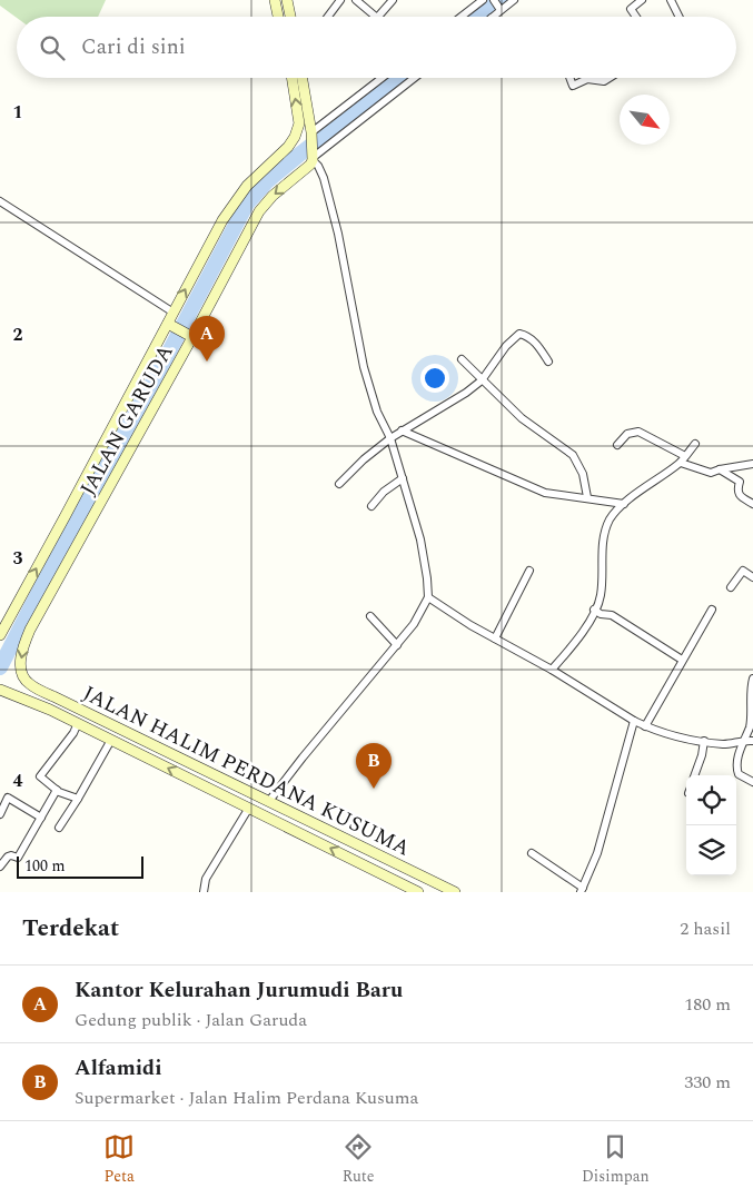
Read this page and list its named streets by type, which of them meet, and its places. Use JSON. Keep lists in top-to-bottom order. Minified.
{"streets":{"main road":["JALAN GARUDA","JALAN HALIM PERDANA KUSUMA"]},"crossings":[["JALAN GARUDA","JALAN HALIM PERDANA KUSUMA"]],"scale_bar":"100 m","north":"bottom right","page":{"search":"Cari di sini","pins":["A","B"],"scale":"100 m","heading":["Terdekat","2 hasil"],"list":[{"mark":"A","name":"Kantor Kelurahan Jurumudi Baru","note":"Gedung publik · Jalan Garuda","value":"180 m"},{"mark":"B","name":"Alfamidi","note":"Supermarket · Jalan Halim Perdana Kusuma","value":"330 m"}],"nav":["Peta","Rute","Disimpan"]},"grid":{"rows":["1","2","3","4"]}}
